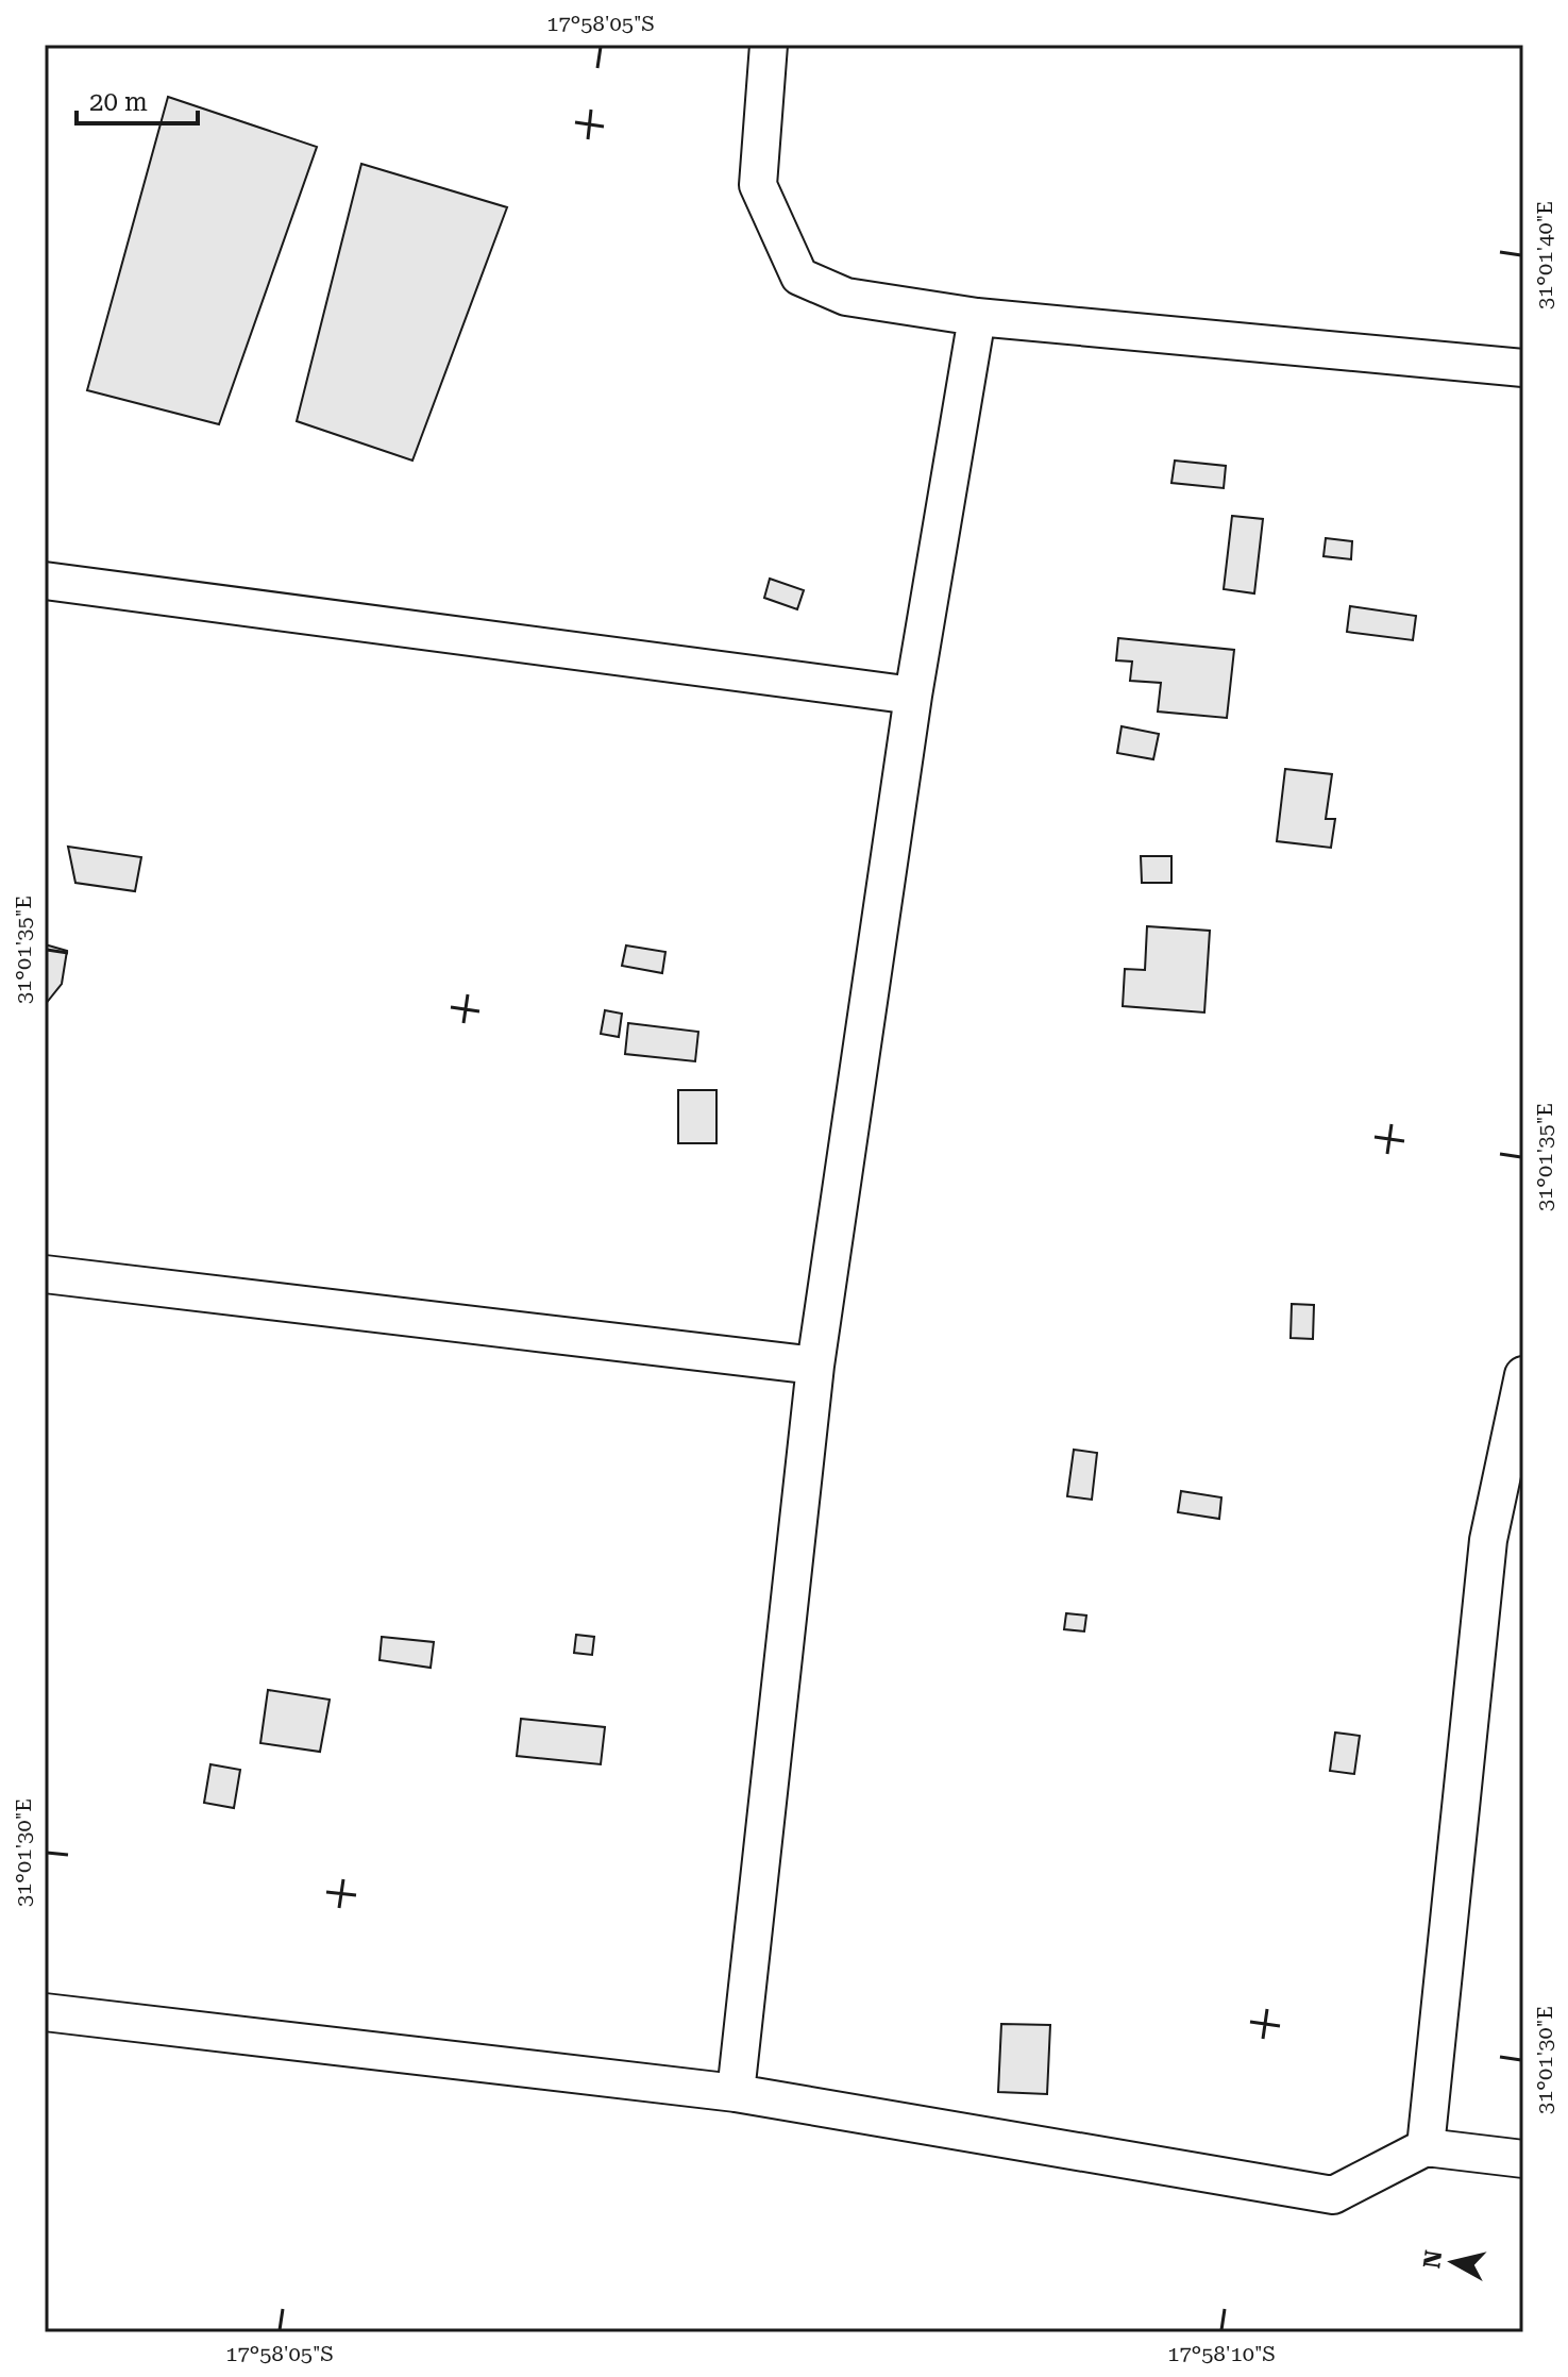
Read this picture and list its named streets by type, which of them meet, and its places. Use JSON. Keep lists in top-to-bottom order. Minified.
{"scale_bar":"20 m","north":"left","coordinates":["17°58'05\"S","31°01'40\"E","31°01'35\"E","31°01'30\"E","17°58'10\"S"]}
